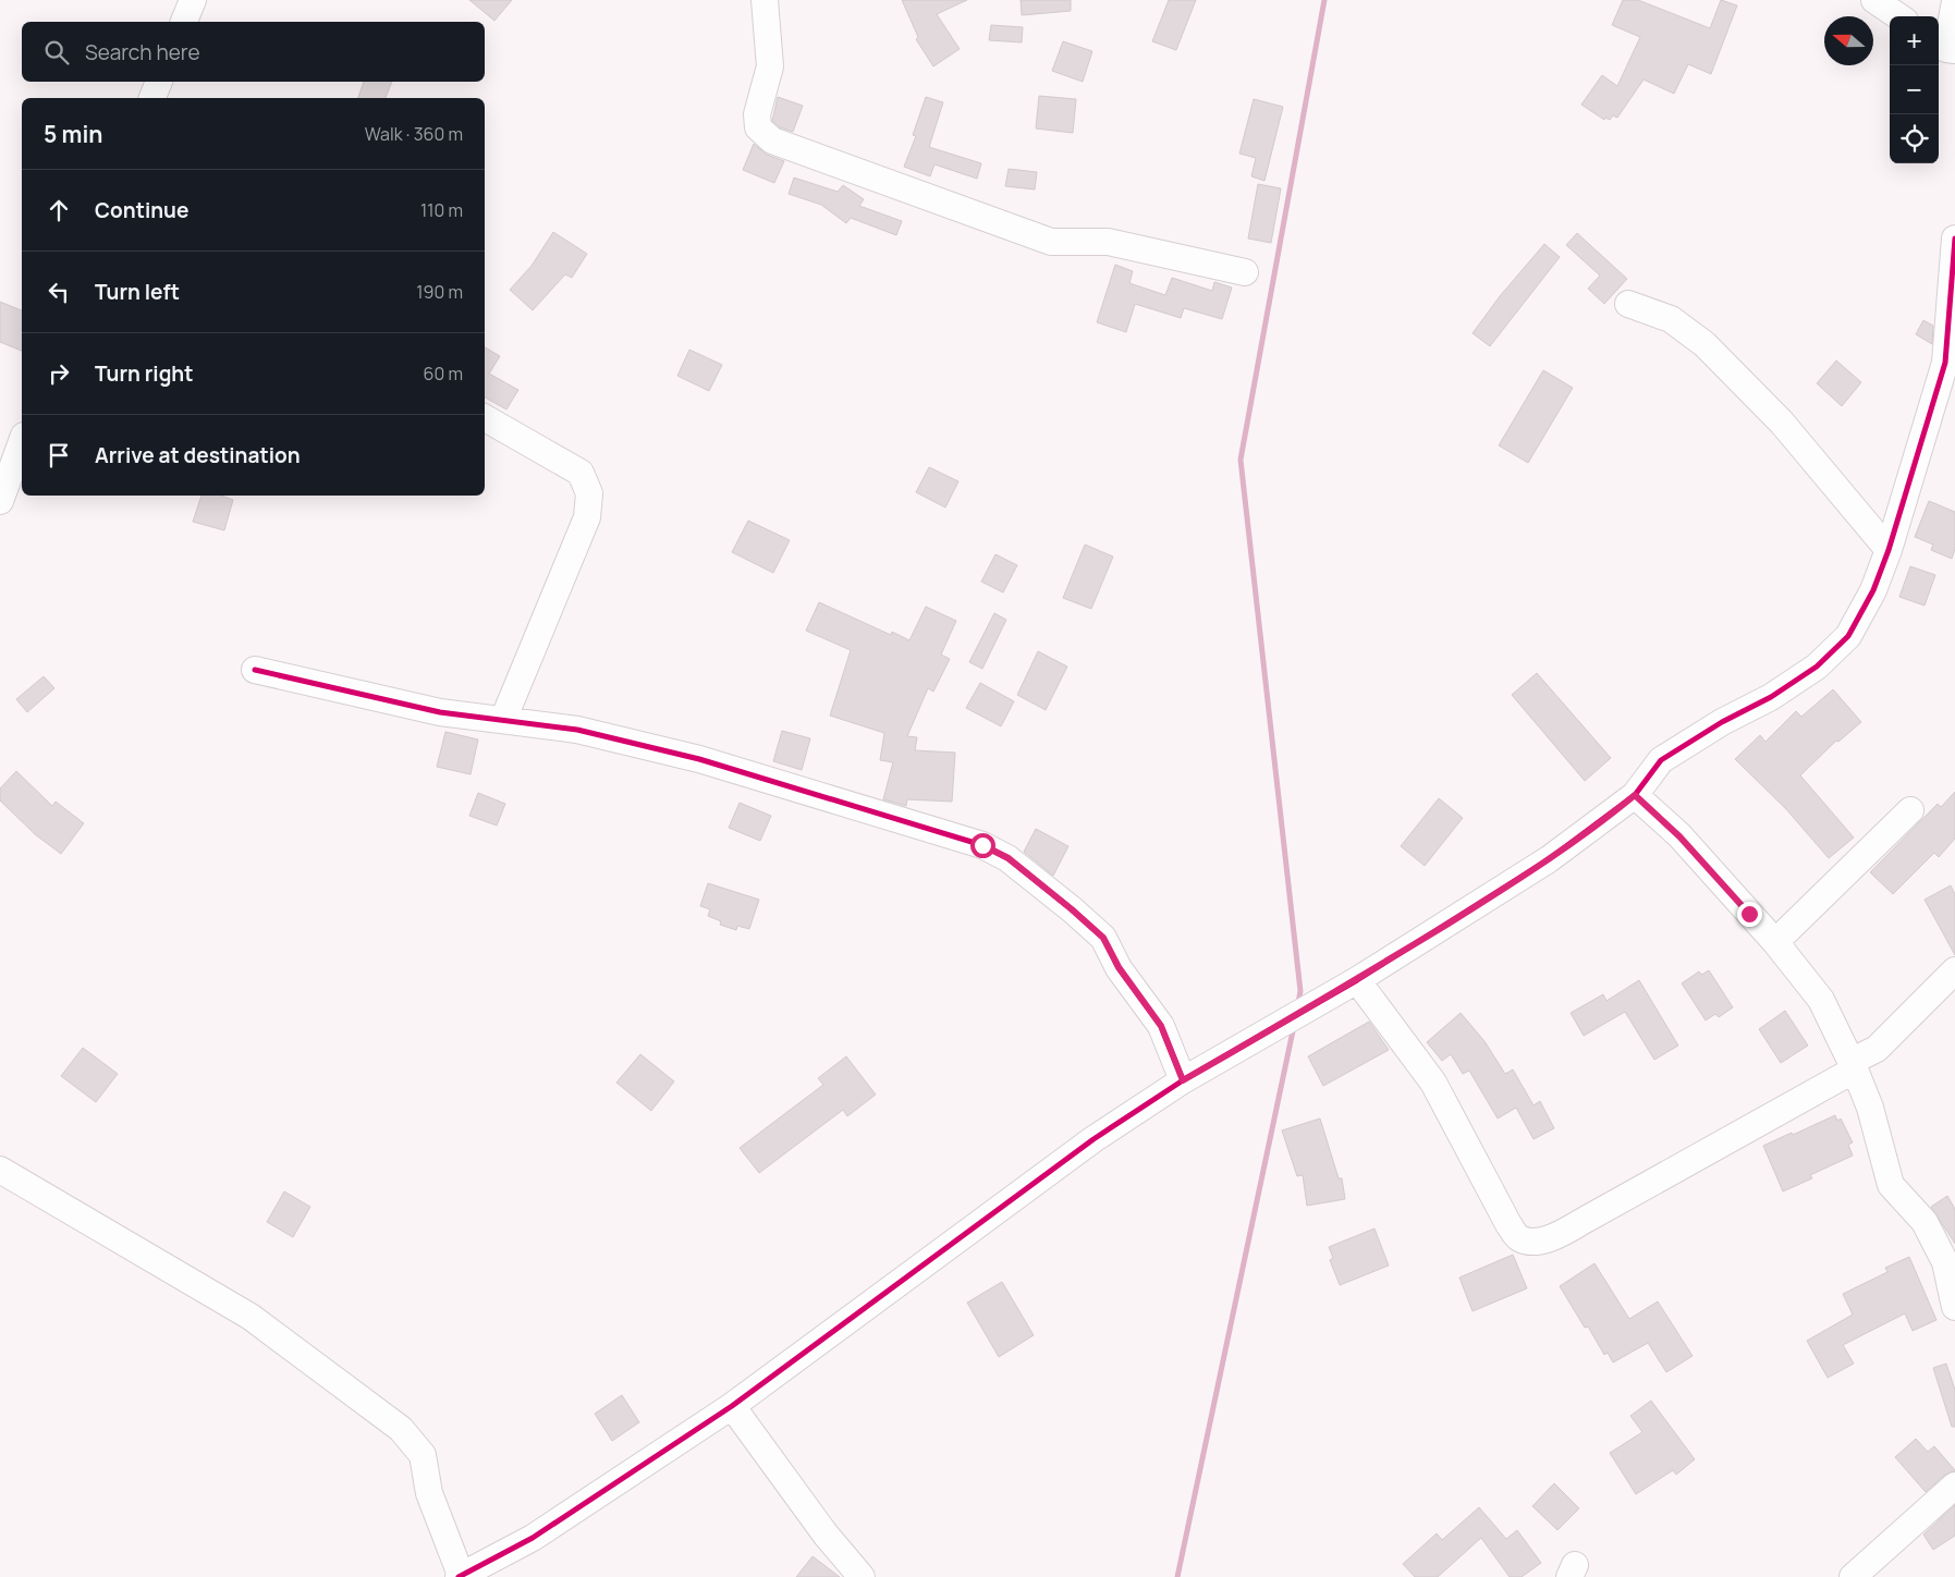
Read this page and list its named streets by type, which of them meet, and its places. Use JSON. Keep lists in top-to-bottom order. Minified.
{"north":"left","page":{"map_buttons":["+","−"],"search":"Search here","heading":["5 min","Walk · 360 m"],"list":[["Continue","110 m"],["Turn left","190 m"],["Turn right","60 m"],"Arrive at destination"]}}
